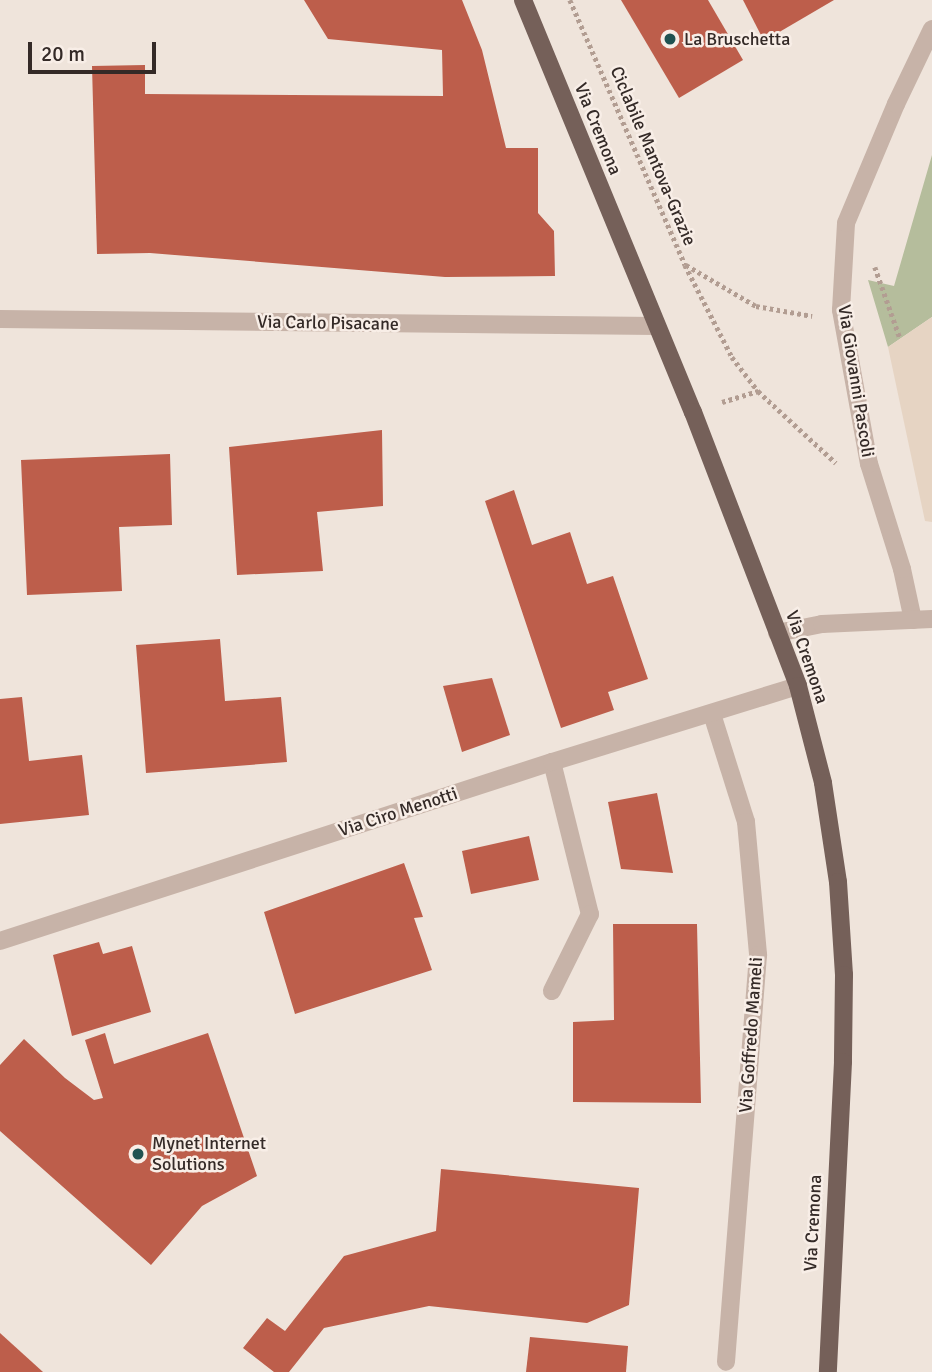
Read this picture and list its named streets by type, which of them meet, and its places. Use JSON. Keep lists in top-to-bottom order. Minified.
{"streets":{"main road":["Via Cremona"],"street":["Via Carlo Pisacane","Via Giovanni Pascoli","Via Ciro Menotti","Via Goffredo Mameli"],"path":["Ciclabile Mantova-Grazie"]},"crossings":[["Via Cremona","Via Carlo Pisacane"],["Via Cremona","Via Ciro Menotti"],["Via Ciro Menotti","Via Goffredo Mameli"]],"places":["La Bruschetta","Mynet Internet Solutions"],"scale_bar":"20 m"}
